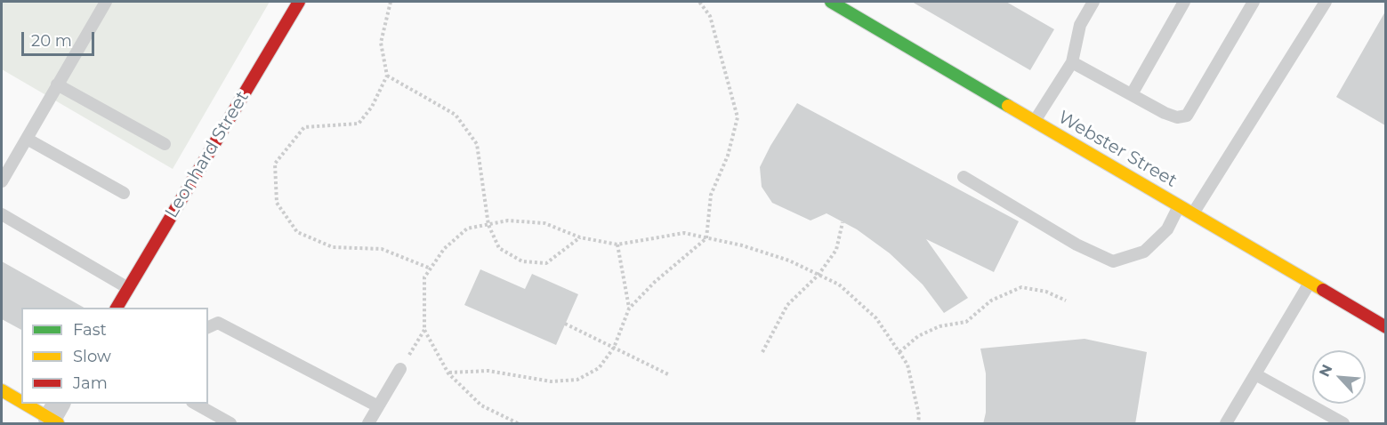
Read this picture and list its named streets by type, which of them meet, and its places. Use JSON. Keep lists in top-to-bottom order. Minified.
{"streets":{"street":["Webster Street","Leonhard Street"]},"legend":["Fast","Slow","Jam"],"scale_bar":"20 m","north":"top left"}
